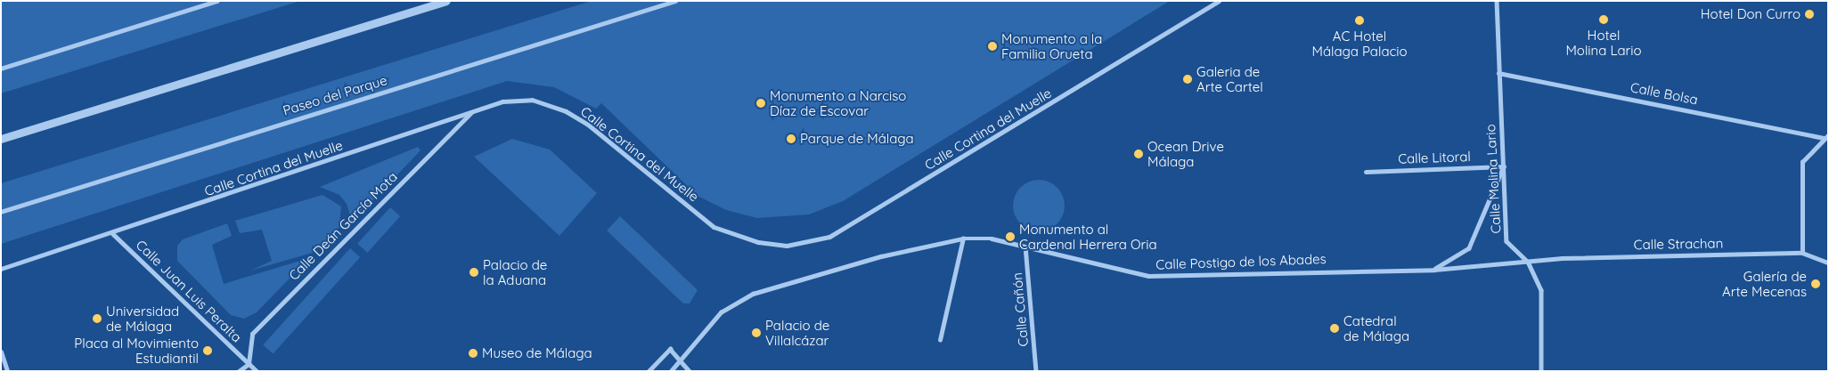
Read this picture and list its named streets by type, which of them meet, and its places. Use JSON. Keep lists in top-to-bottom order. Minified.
{"streets":{"street":["Calle Bolsa","Paseo del Parque","Calle Cortina del Muelle","Calle Litoral","Calle Molina Lario","Calle Deán García Mota","Calle Strachan","Calle Postigo de los Abades","Calle Juan Luis Peralta","Calle Cañón"]},"crossings":[["Calle Bolsa","Calle Molina Lario"],["Calle Bolsa","Calle Strachan"],["Calle Cortina del Muelle","Calle Deán García Mota"],["Calle Cortina del Muelle","Calle Juan Luis Peralta"],["Calle Litoral","Calle Molina Lario"],["Calle Molina Lario","Calle Strachan"],["Calle Molina Lario","Calle Postigo de los Abades"],["Calle Deán García Mota","Calle Juan Luis Peralta"],["Calle Strachan","Calle Postigo de los Abades"],["Calle Postigo de los Abades","Calle Cañón"]],"places":["Hotel Don Curro","Hotel Molina Lario","AC Hotel Málaga Palacio","Monumento a la Familia Orueta","Galeria de Arte Cartel","Monumento a Narciso Díaz de Escovar","Parque de Málaga","Ocean Drive Málaga","Monumento al Cardenal Herrera Oria","Palacio de la Aduana","Galería de Arte Mecenas","Universidad de Málaga","Catedral de Málaga","Palacio de Villalcázar","Placa al Movimiento Estudiantil","Museo de Málaga"]}
